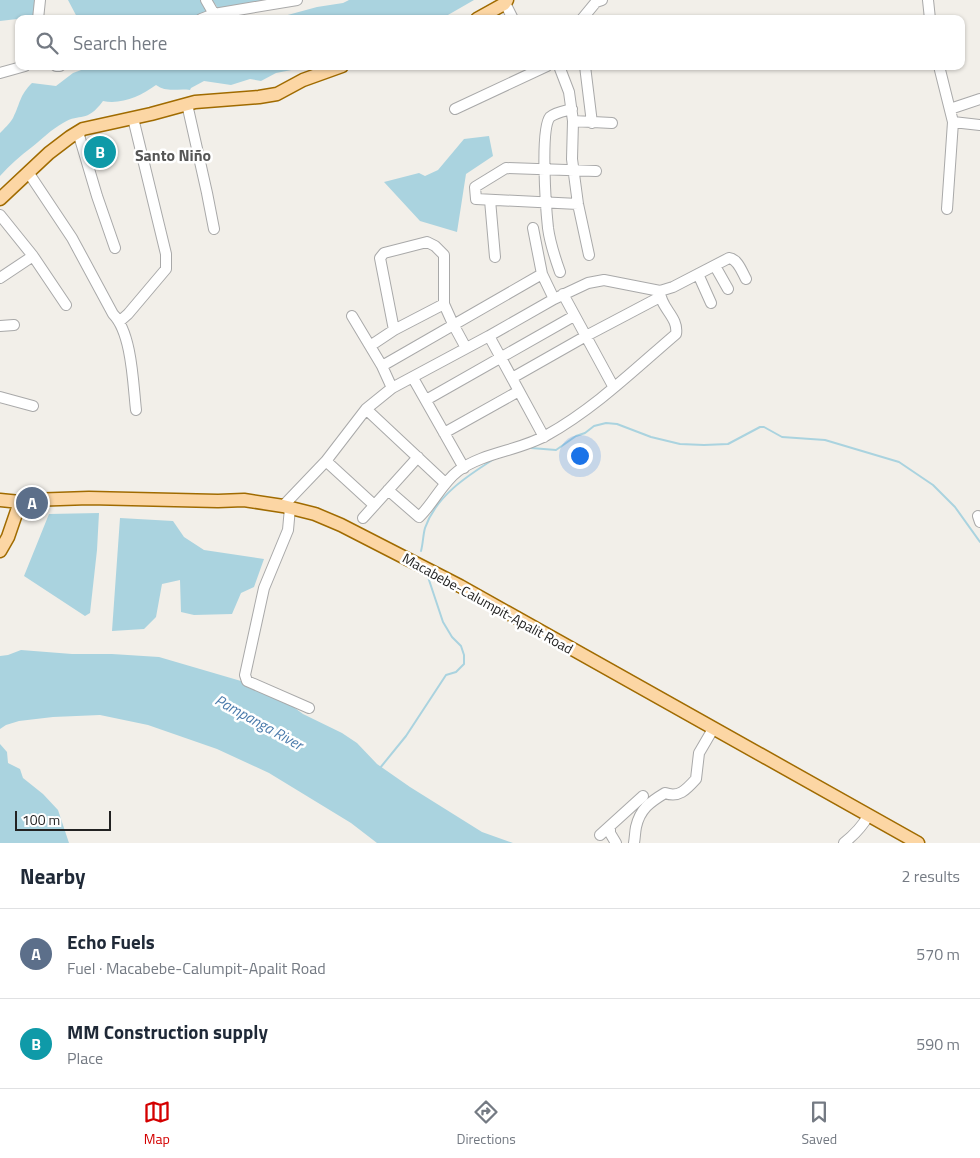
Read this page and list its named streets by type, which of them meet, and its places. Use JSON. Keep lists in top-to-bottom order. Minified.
{"streets":{"main road":["Macabebe-Calumpit-Apalit Road"]},"districts":["Santo Niño"],"water":["Pampanga River"],"scale_bar":"100 m","page":{"search":"Search here","pins":["B","A"],"scale":"100 m","heading":["Nearby","2 results"],"list":[{"mark":"A","name":"Echo Fuels","note":"Fuel · Macabebe-Calumpit-Apalit Road","value":"570 m"},{"mark":"B","name":"MM Construction supply","note":"Place","value":"590 m"}],"nav":["Map","Directions","Saved"]}}
